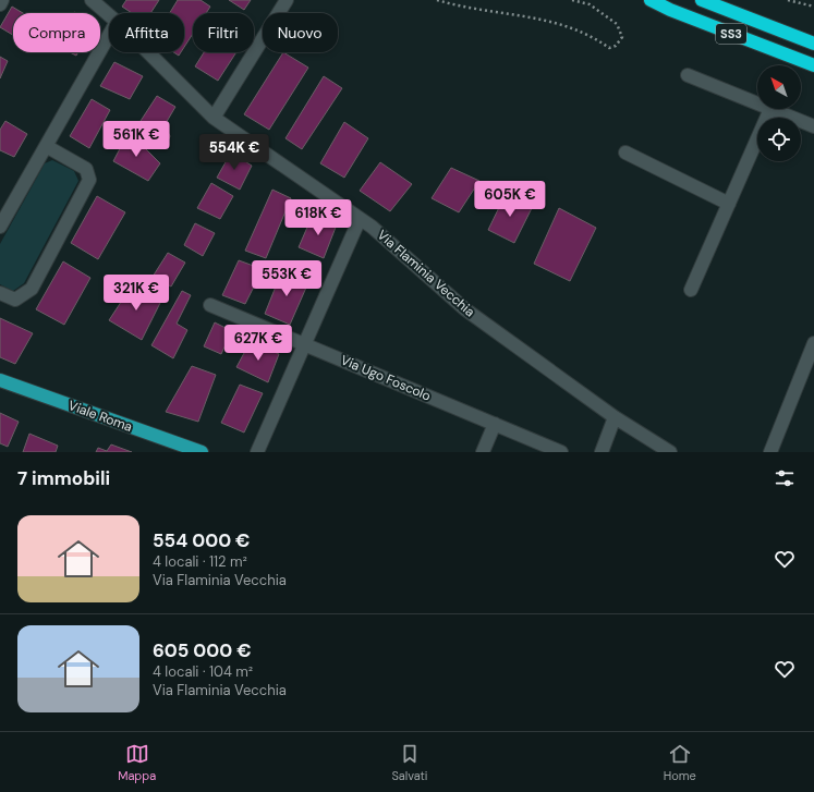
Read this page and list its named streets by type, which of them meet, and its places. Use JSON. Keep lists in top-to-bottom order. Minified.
{"streets":{"highway":["SS3"],"main road":["Viale Roma"],"street":["Via Flaminia Vecchia","Via Ugo Foscolo"]},"north":"top left","page":{"chip":["Compra","Affitta","Filtri","Nuovo"],"price":["561K €","554K €","605K €","618K €","553K €","321K €","627K €"],"heading":"7 immobili","list":[{"name":"554 000 €","note":"4 locali · 112 m² · Via Flaminia Vecchia"},{"name":"605 000 €","note":"4 locali · 104 m² · Via Flaminia Vecchia"}],"tabs":["Mappa","Salvati","Home"]}}
